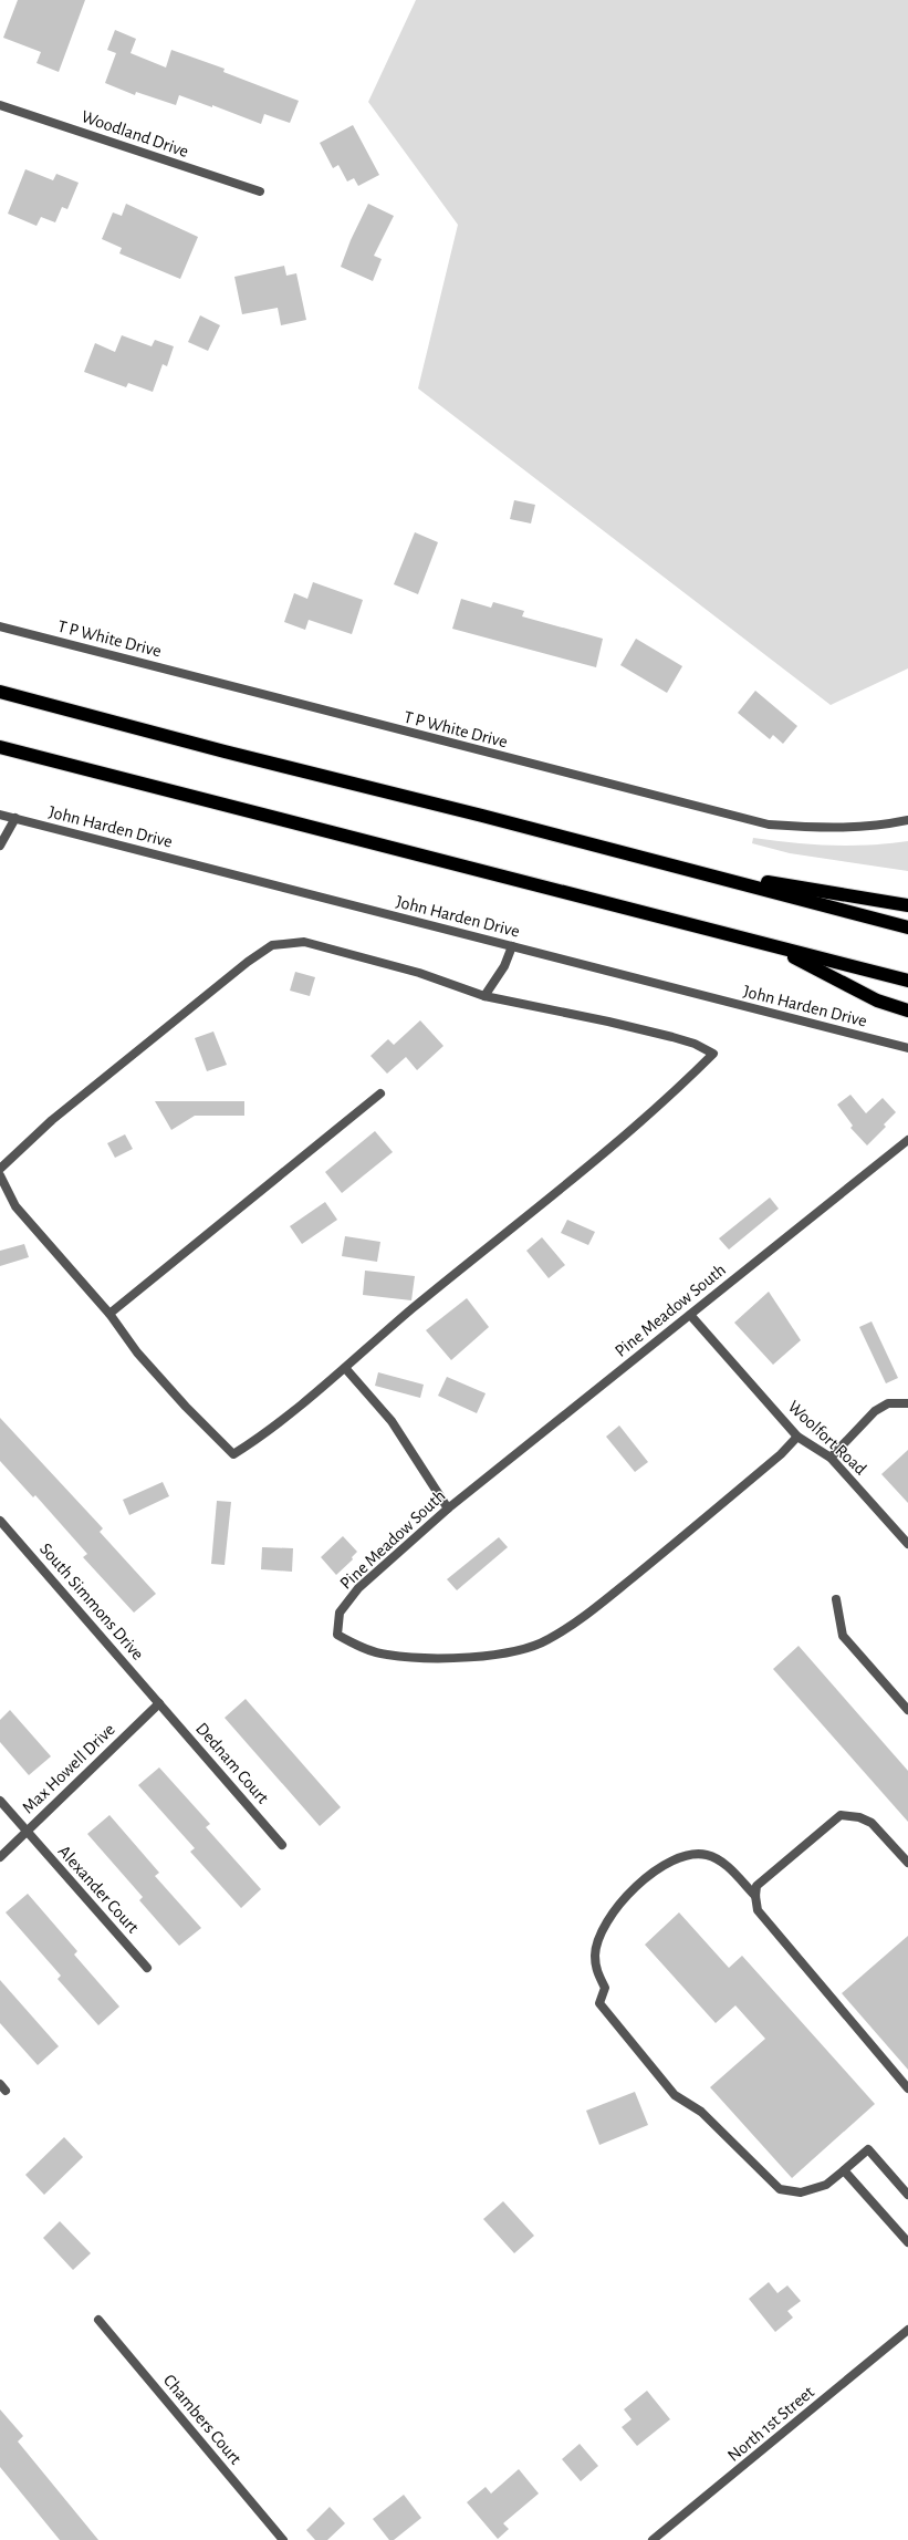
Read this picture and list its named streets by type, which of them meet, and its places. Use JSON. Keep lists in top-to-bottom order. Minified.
{"streets":{"street":["Woodland Drive","T P White Drive","John Harden Drive","Pine Meadow South","Woolfort Road","South Simmons Drive","Dednam Court","Max Howell Drive","Alexander Court","Chambers Court","North 1st Street"]},"crossings":[["Pine Meadow South","Woolfort Road"],["South Simmons Drive","Dednam Court"],["South Simmons Drive","Max Howell Drive"],["Dednam Court","Max Howell Drive"],["Max Howell Drive","Alexander Court"]]}
